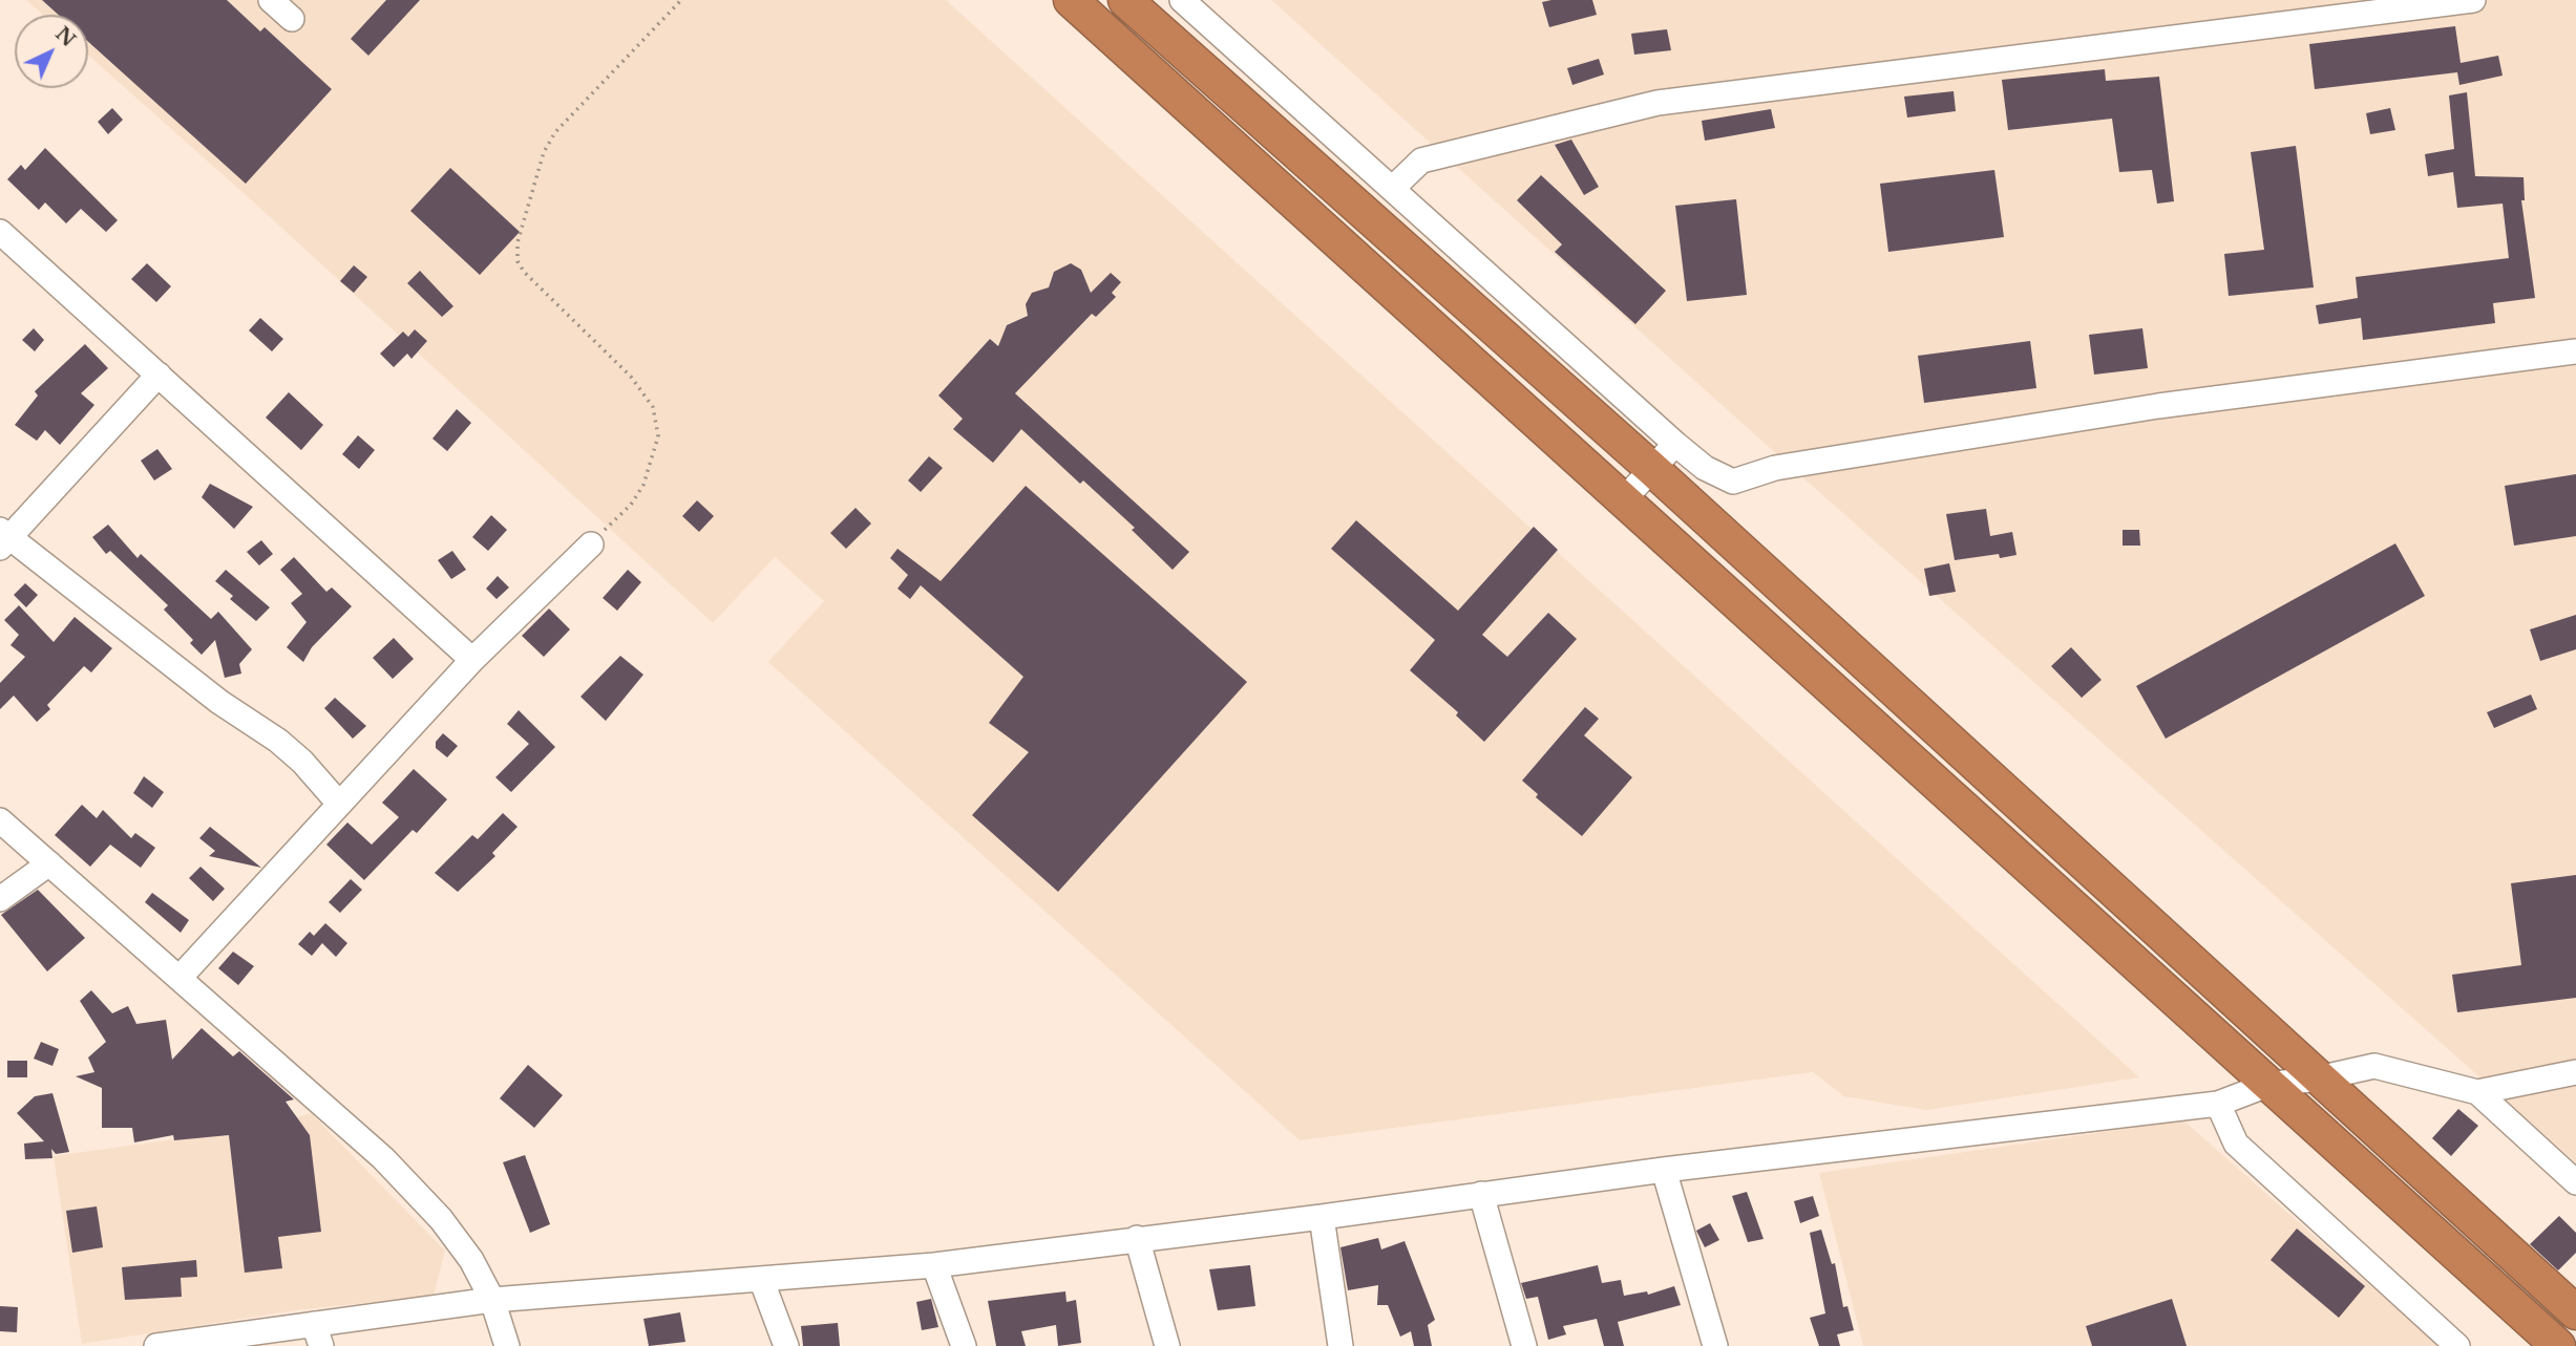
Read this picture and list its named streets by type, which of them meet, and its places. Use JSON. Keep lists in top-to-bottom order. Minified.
{"north":"top right"}
